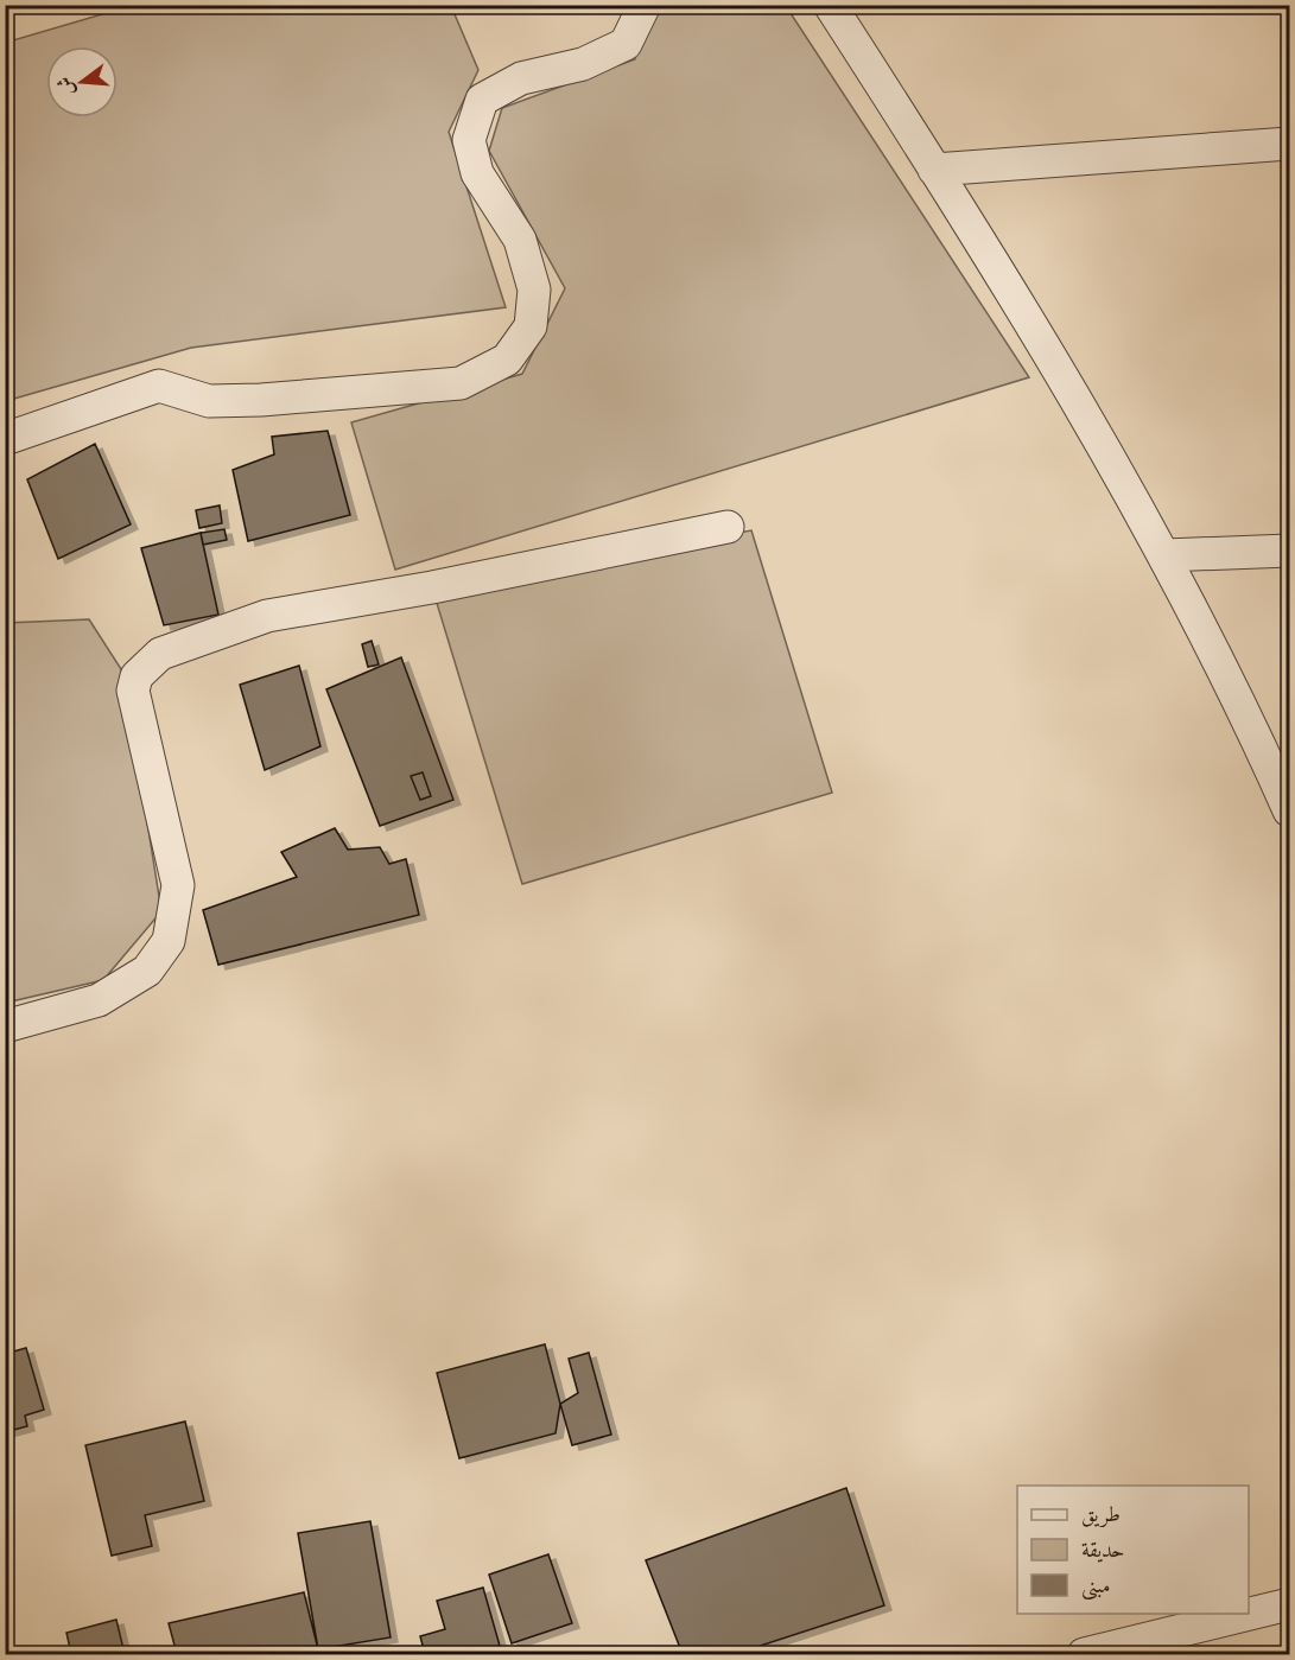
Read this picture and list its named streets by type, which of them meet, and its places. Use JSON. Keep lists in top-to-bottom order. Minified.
{"legend":["طريق","حديقة","مبنى"],"north":"left"}
